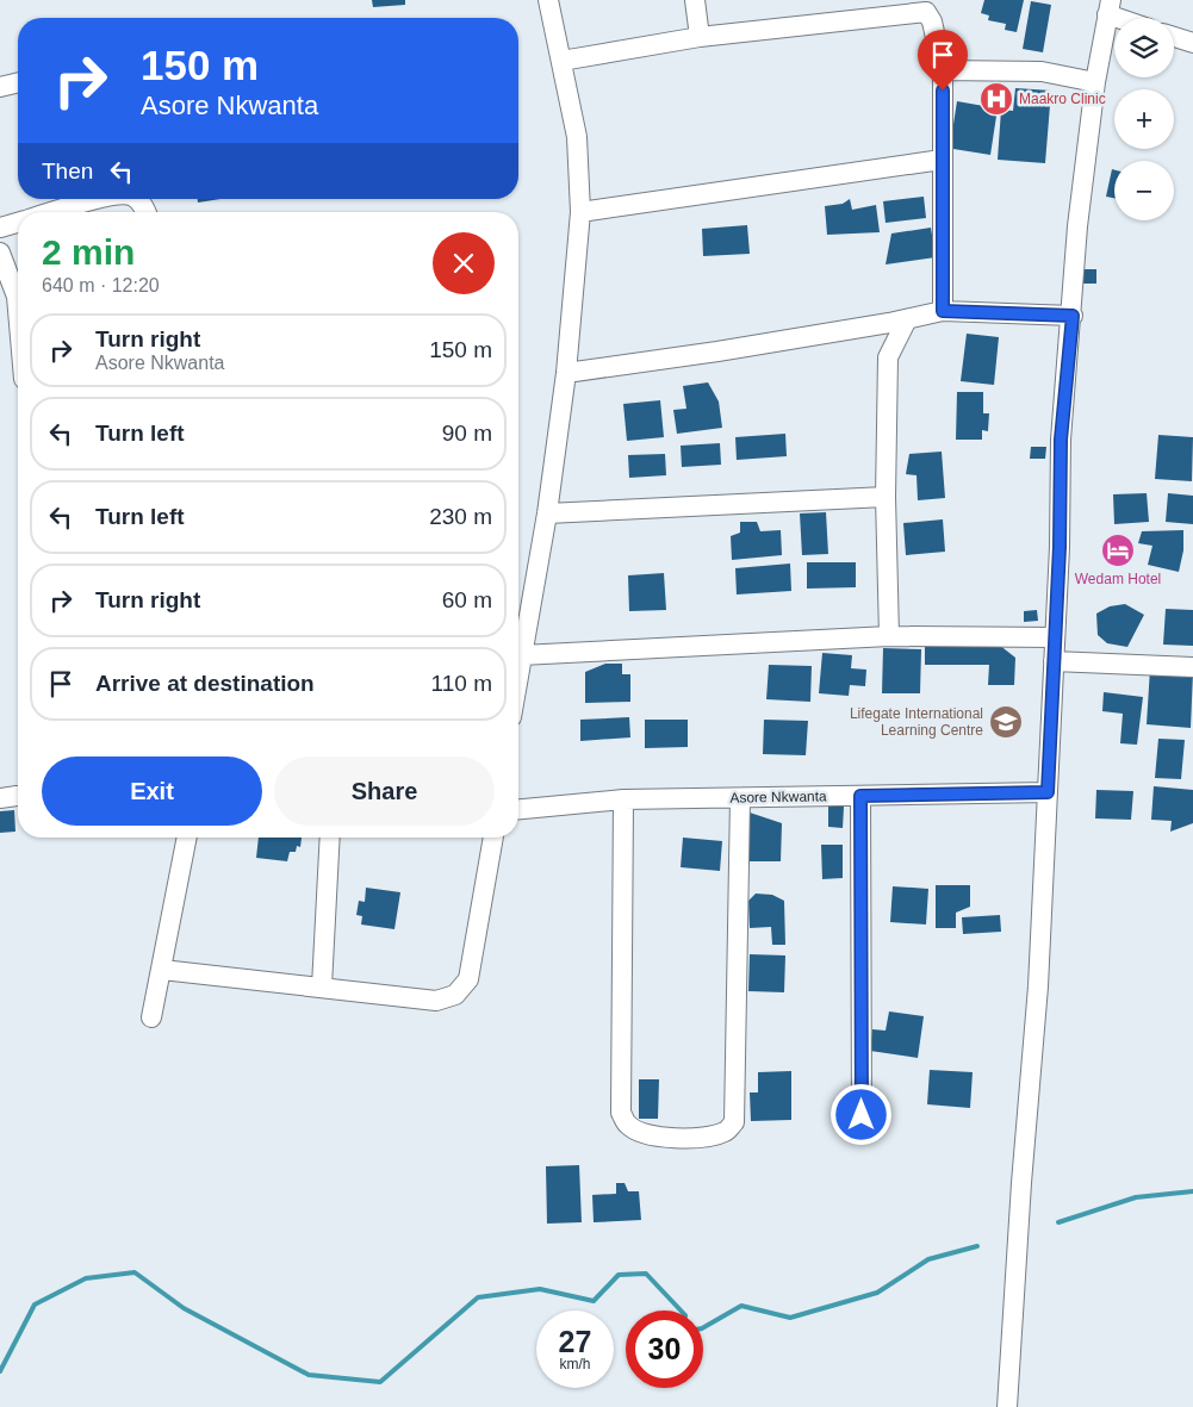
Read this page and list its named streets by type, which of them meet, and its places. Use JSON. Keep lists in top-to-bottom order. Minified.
{"streets":{"street":["Asore Nkwanta"]},"places":{"hospital":["Maakro Clinic"],"hotel":["Wedam Hotel"],"school or university":["Lifegate International Learning Centre"]},"page":{"map_buttons":["+","−"],"turn":["150 m","Asore Nkwanta"],"then":"Then","heading":["2 min","640 m · 12:20"],"list":[{"name":"Turn right","note":"Asore Nkwanta","value":"150 m"},{"name":"Turn left","value":"90 m"},{"name":"Turn left","value":"230 m"},{"name":"Turn right","value":"60 m"},{"name":"Arrive at destination","value":"110 m"}],"buttons":["Exit","Share"],"speed":"27 km/h","limit":"30"}}
